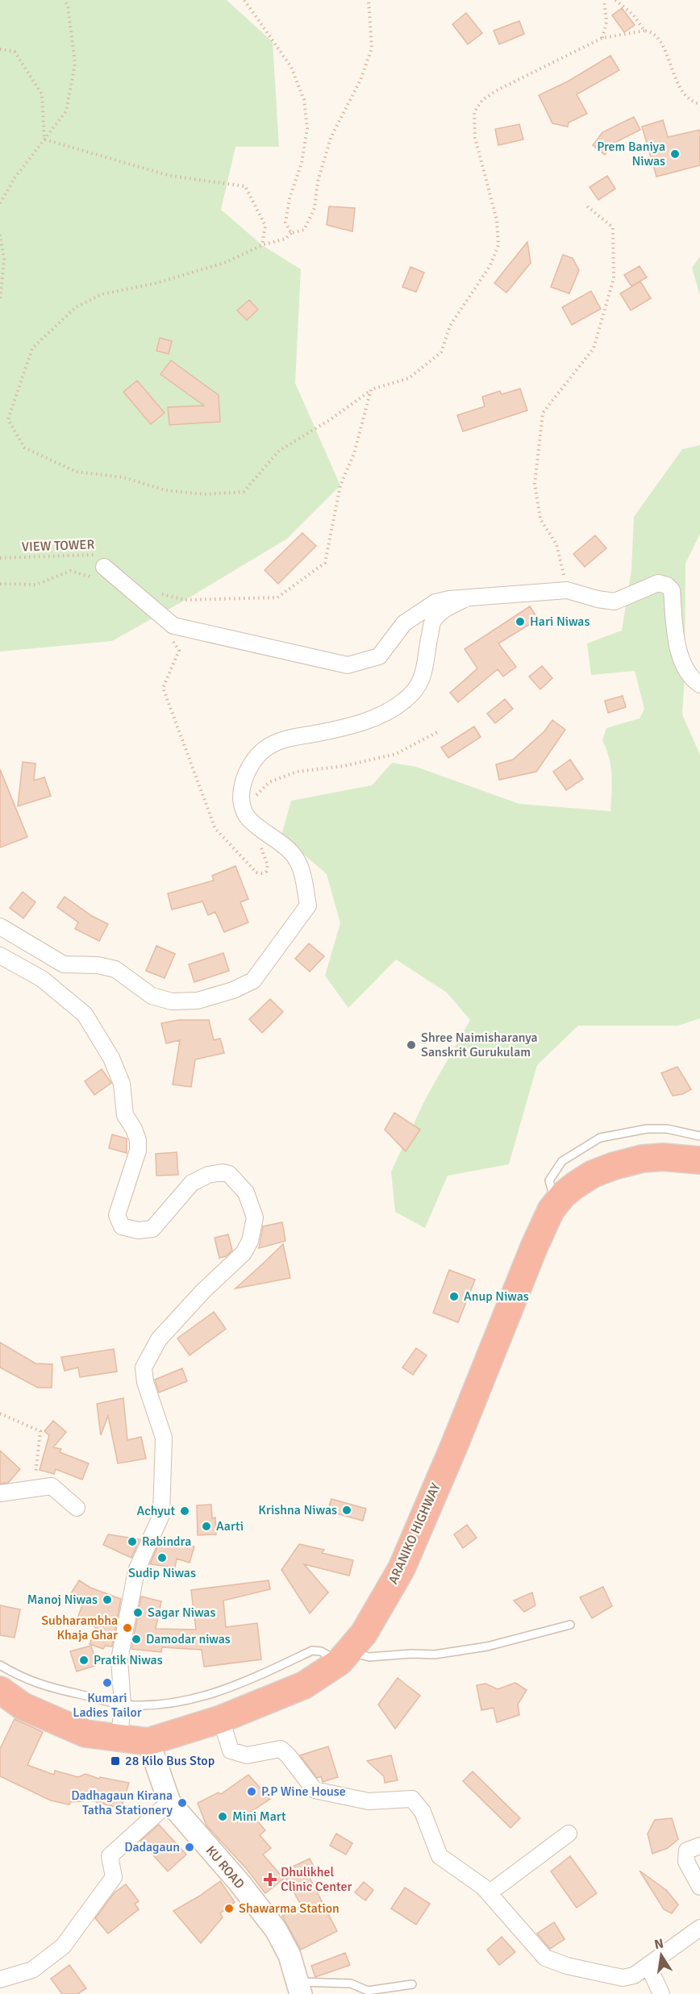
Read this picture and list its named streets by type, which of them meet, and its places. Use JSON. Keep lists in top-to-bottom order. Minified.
{"streets":{"highway":["ARANIKO HIGHWAY"],"street":["KU ROAD"],"path":["VIEW TOWER"]},"crossings":[["ARANIKO HIGHWAY","KU ROAD"]],"places":{"other":["Prem Baniya Niwas","Hari Niwas","Shree Naimisharanya Sanskrit Gurukulam","Anup Niwas","Krishna Niwas","Achyut","Aarti","Rabindra","Sudip Niwas","Manoj Niwas","Sagar Niwas","Subharambha Khaja Ghar","Damodar niwas","Pratik Niwas","Kumari Ladies Tailor","P.P Wine House","Dadhagaun Kirana Tatha Stationery","Mini Mart","Dadagaun","Shawarma Station"],"transit":["28 Kilo Bus Stop"],"health":["Dhulikhel Clinic Center"]},"north":"top"}
